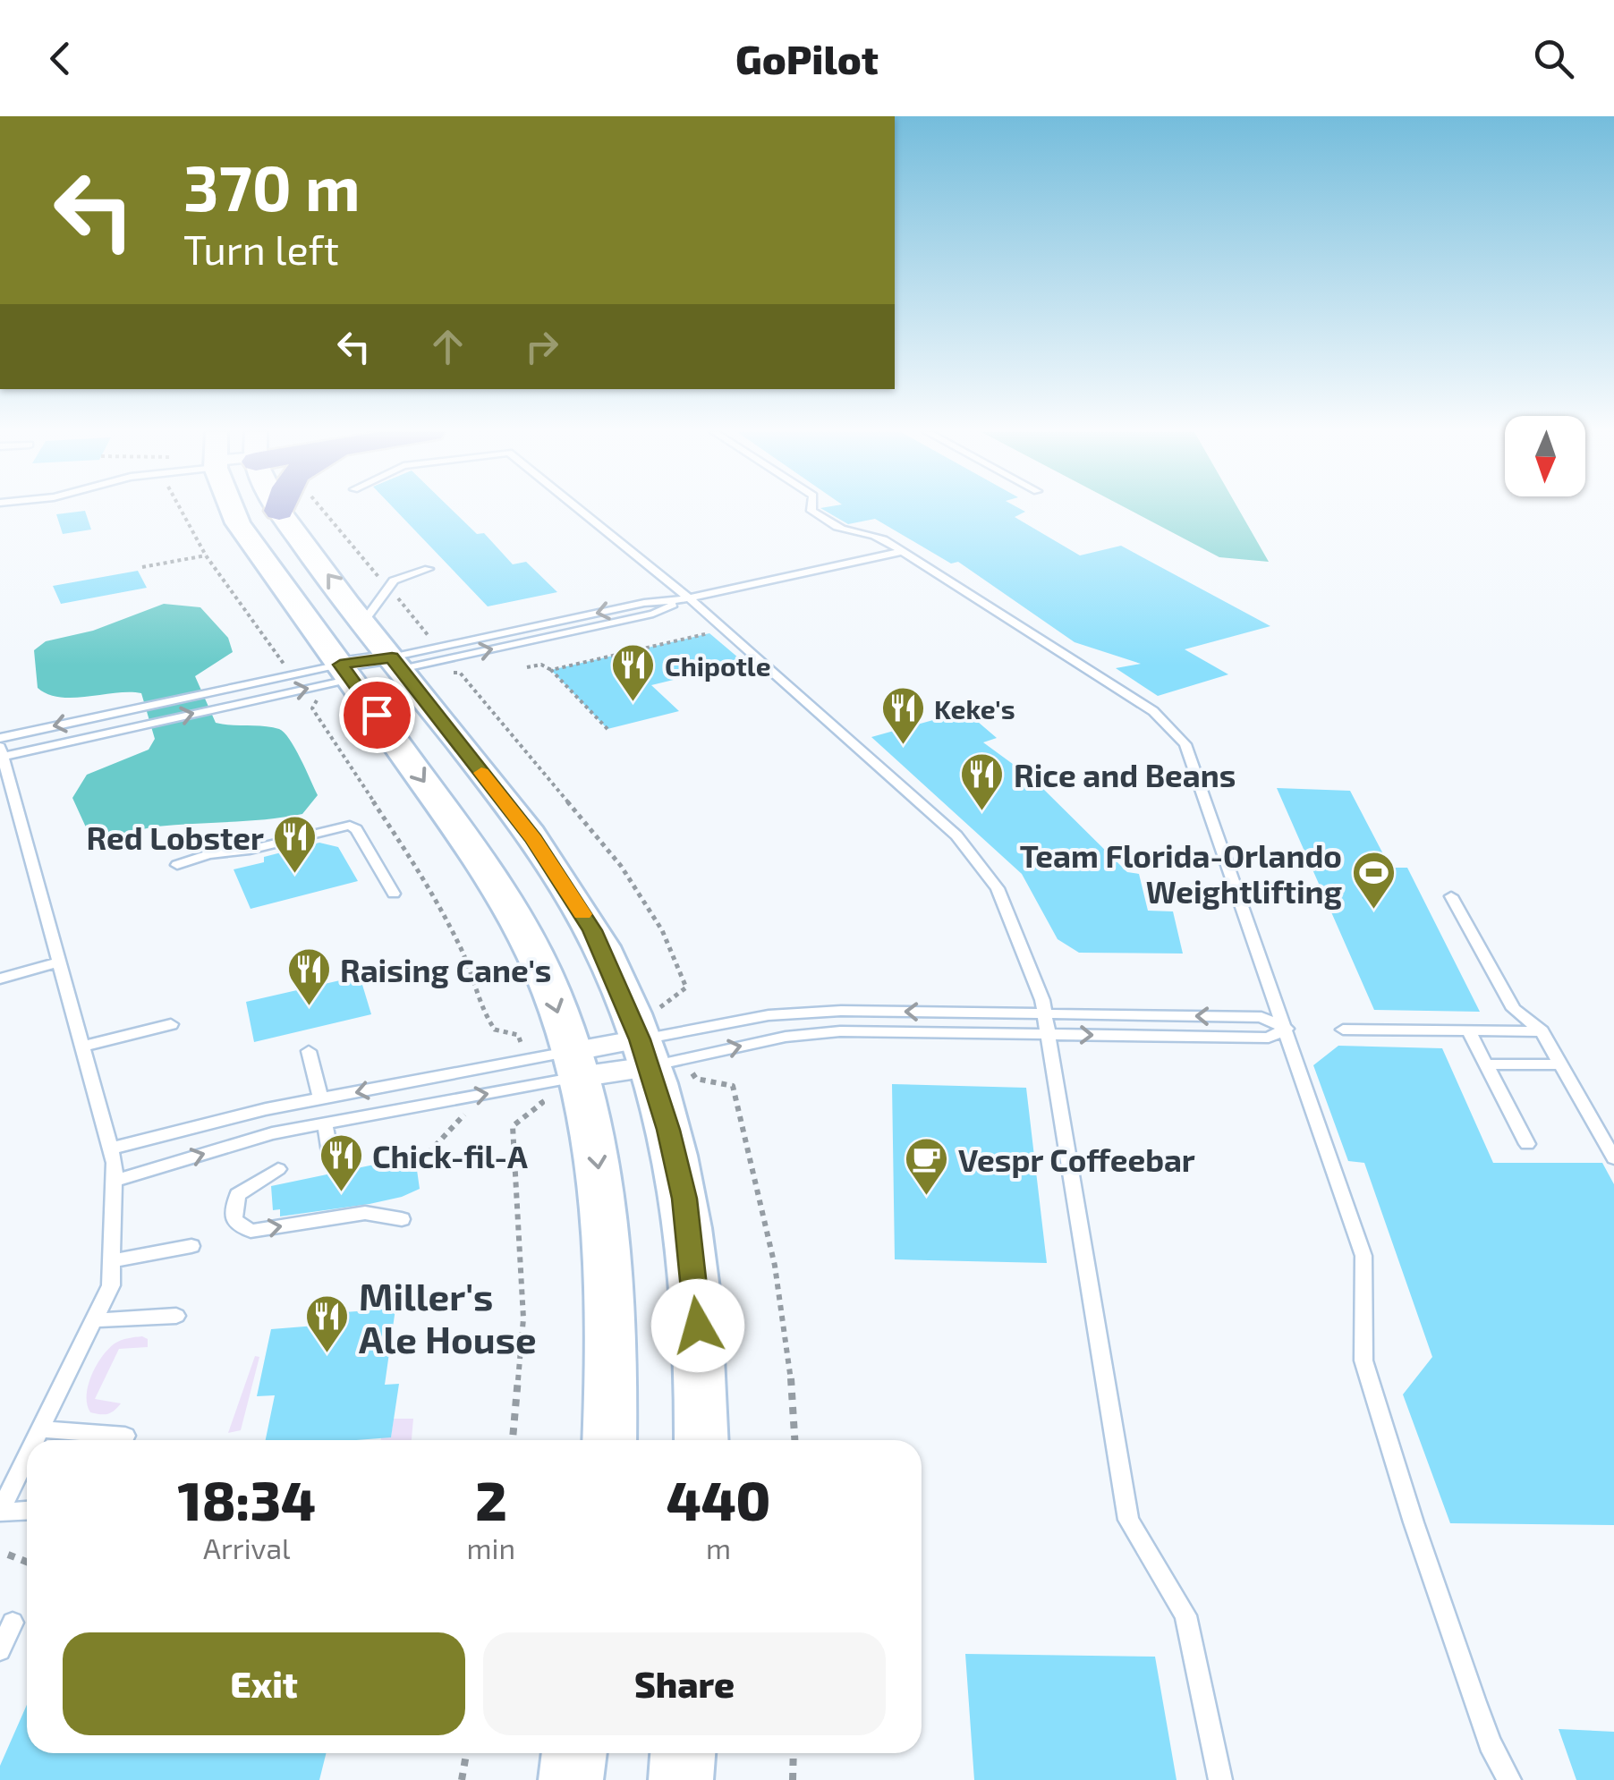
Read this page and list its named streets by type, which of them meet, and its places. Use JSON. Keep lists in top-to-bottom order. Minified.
{"places":{"restaurant":["Chipotle","Keke's","Rice and Beans","Red Lobster","Raising Cane's","Chick-fil-A","Miller's Ale House"],"sports":["Team Florida-Orlando Weightlifting"],"cafe":["Vespr Coffeebar"]},"north":"bottom","page":{"header":"GoPilot","turn":["370 m","Turn left"],"eta":["18:34","Arrival","2","min","440","m"],"buttons":["Exit","Share"]}}
